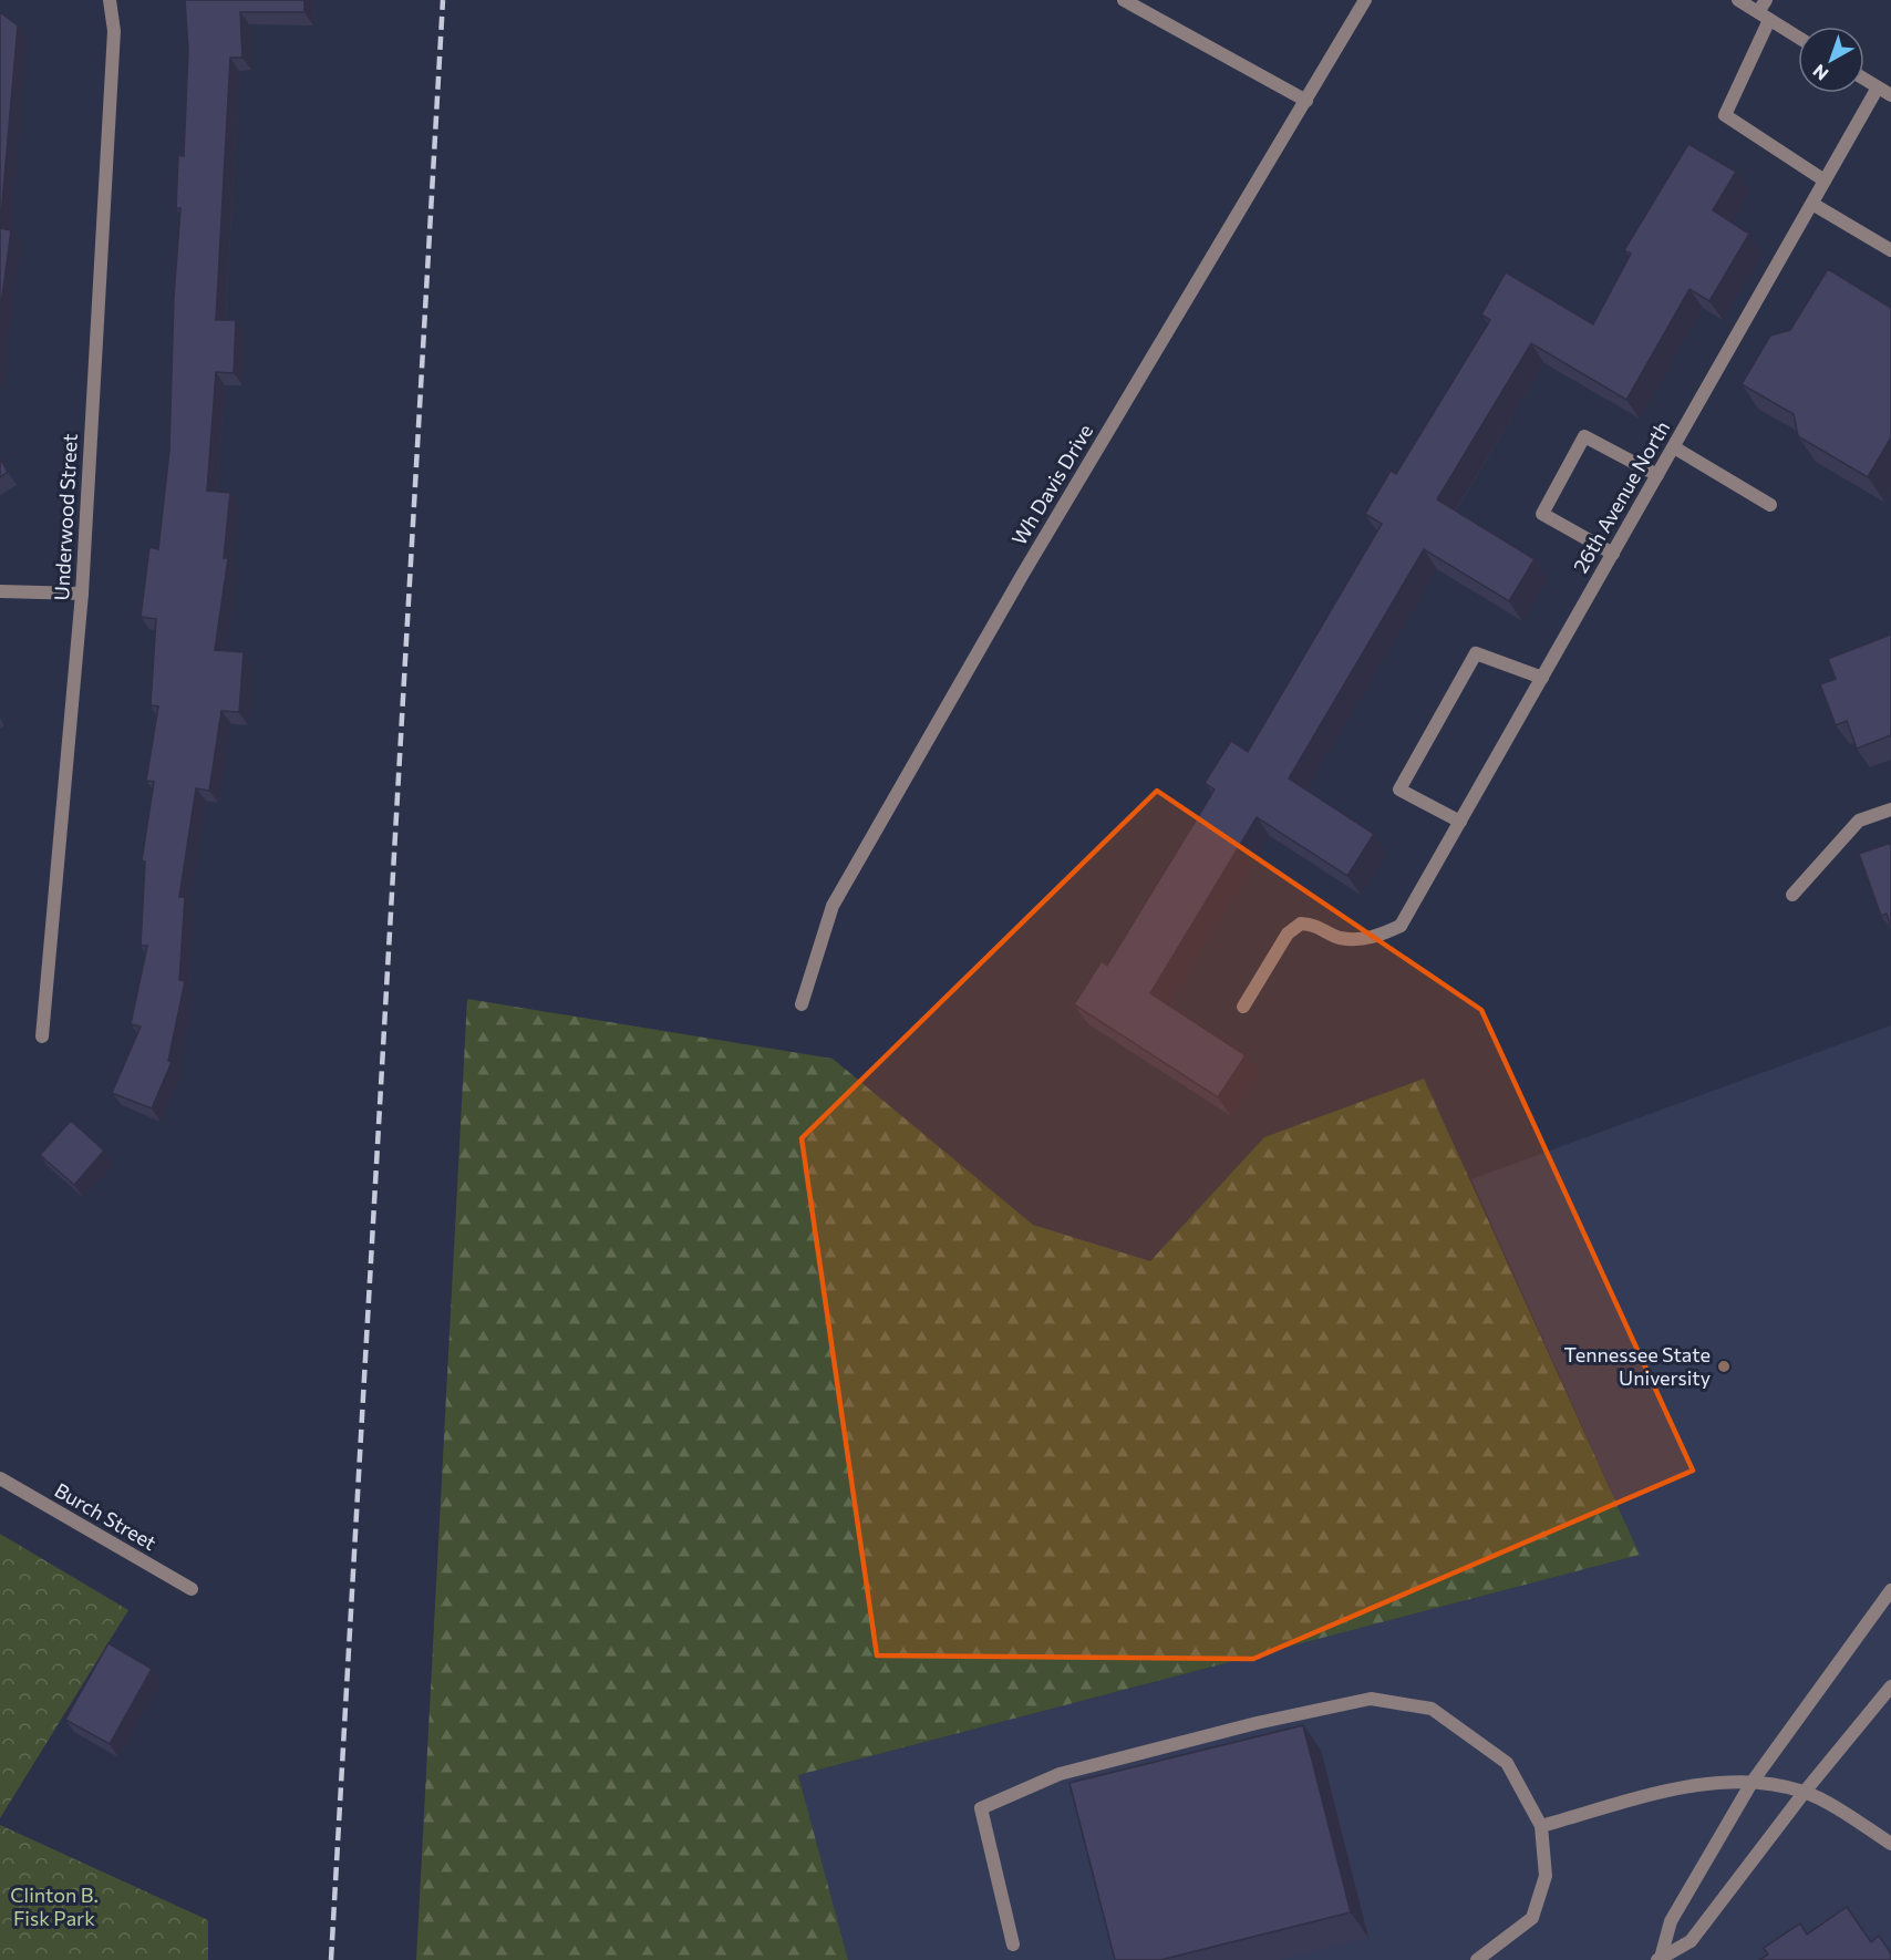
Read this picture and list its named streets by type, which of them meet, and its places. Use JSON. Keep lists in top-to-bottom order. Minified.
{"streets":{"street":["Wh Davis Drive","26th Avenue North","Underwood Street","Burch Street"]},"parks":["Clinton B. Fisk Park"],"places":["Tennessee State University"],"north":"bottom left"}
